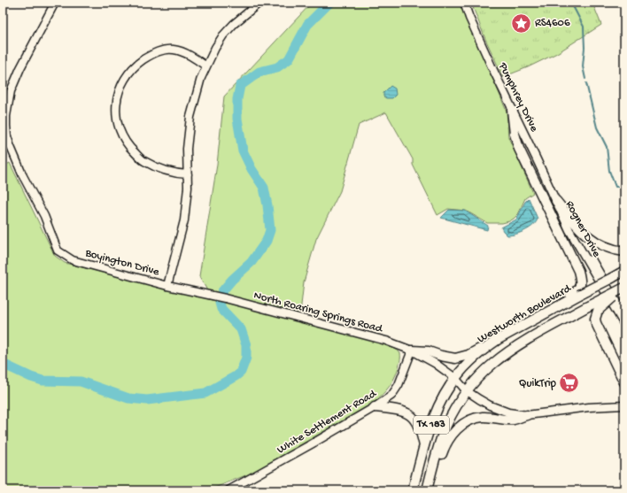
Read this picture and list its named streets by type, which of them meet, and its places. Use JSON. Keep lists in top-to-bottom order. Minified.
{"streets":{"main road":["Westworth Boulevard","TX 183"],"street":["Pumphrey Drive","Rogner Drive","Boyington Drive","North Roaring Springs Road","White Settlement Road"]},"crossings":[["Pumphrey Drive","Rogner Drive"],["Boyington Drive","North Roaring Springs Road"],["North Roaring Springs Road","Westworth Boulevard"],["North Roaring Springs Road","White Settlement Road"]],"places":{"place":["RS4606"],"supermarket":["QuikTrip"]}}
